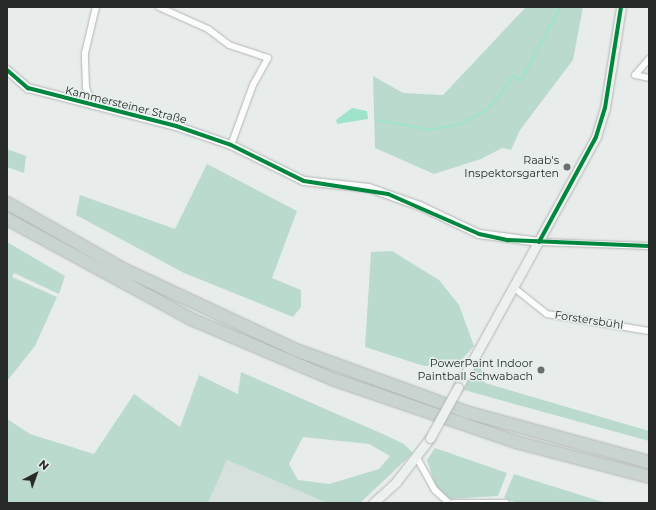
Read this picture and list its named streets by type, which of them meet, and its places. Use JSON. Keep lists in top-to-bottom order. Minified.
{"streets":{"street":["Kammersteiner Straße","Forstersbühl"]},"places":["Raab's Inspektorsgarten","PowerPaint Indoor Paintball Schwabach"],"north":"top right"}
